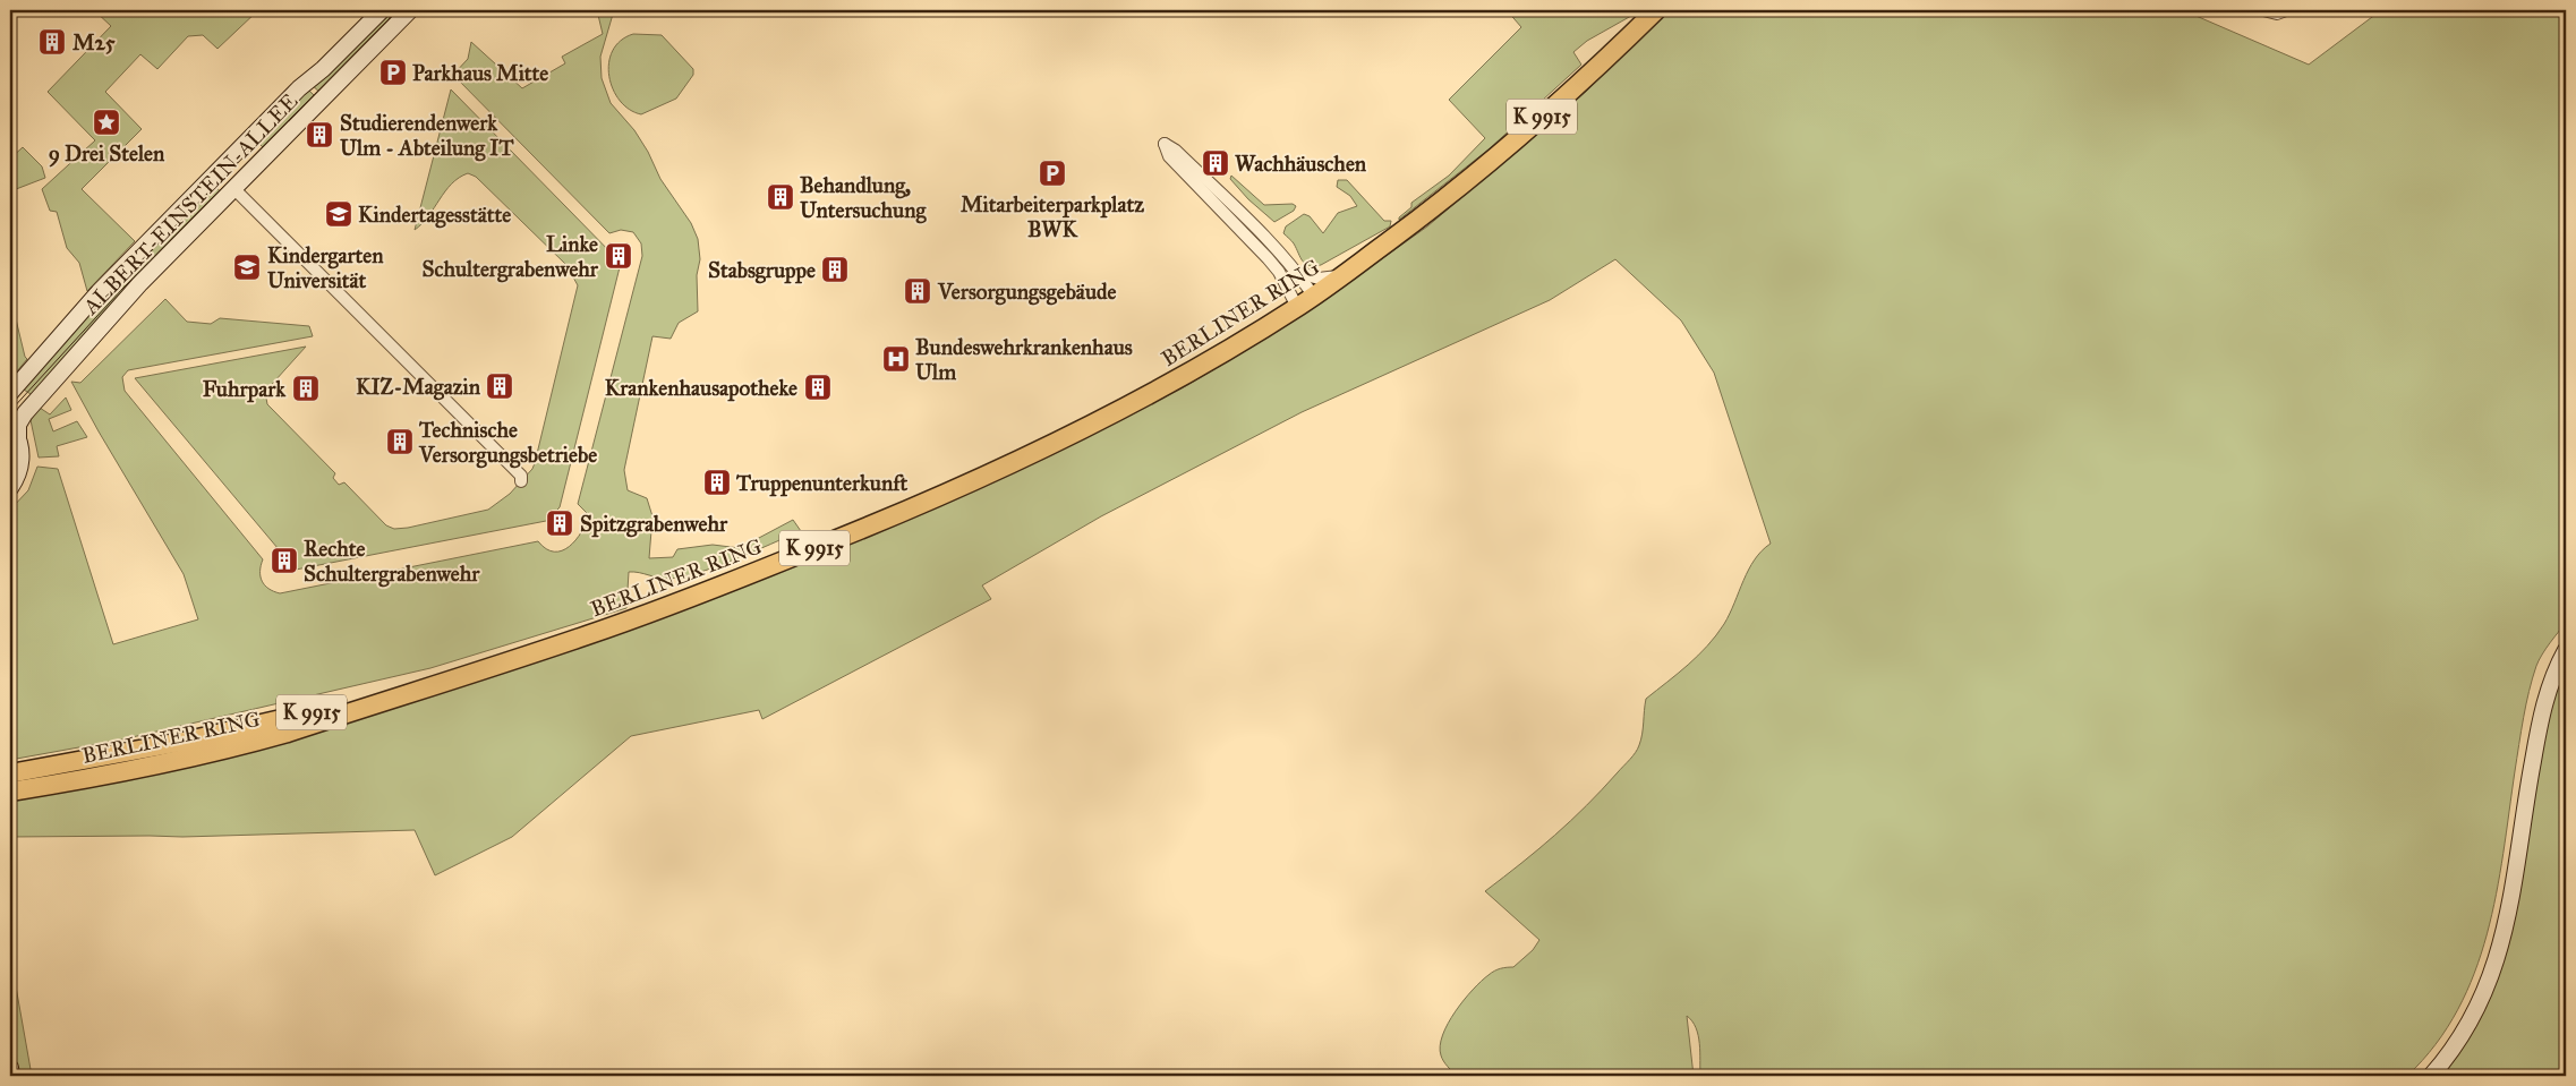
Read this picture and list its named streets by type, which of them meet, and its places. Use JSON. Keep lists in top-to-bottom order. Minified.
{"streets":{"main road":["K 9915","BERLINER RING"],"street":["ALBERT-EINSTEIN-ALLEE"]},"places":{"building":["M25","Studierendenwerk Ulm - Abteilung IT","Wachhäuschen","Behandlung, Untersuchung","Linke Schultergrabenwehr","Stabsgruppe","Versorgungsgebäude","KIZ-Magazin","Krankenhausapotheke","Fuhrpark","Technische Versorgungsbetriebe","Truppenunterkunft","Spitzgrabenwehr","Rechte Schultergrabenwehr"],"parking":["Parkhaus Mitte","Mitarbeiterparkplatz BWK"],"place":["9 Drei Stelen"],"school or university":["Kindertagesstätte","Kindergarten Universität"],"hospital":["Bundeswehrkrankenhaus Ulm"]}}
